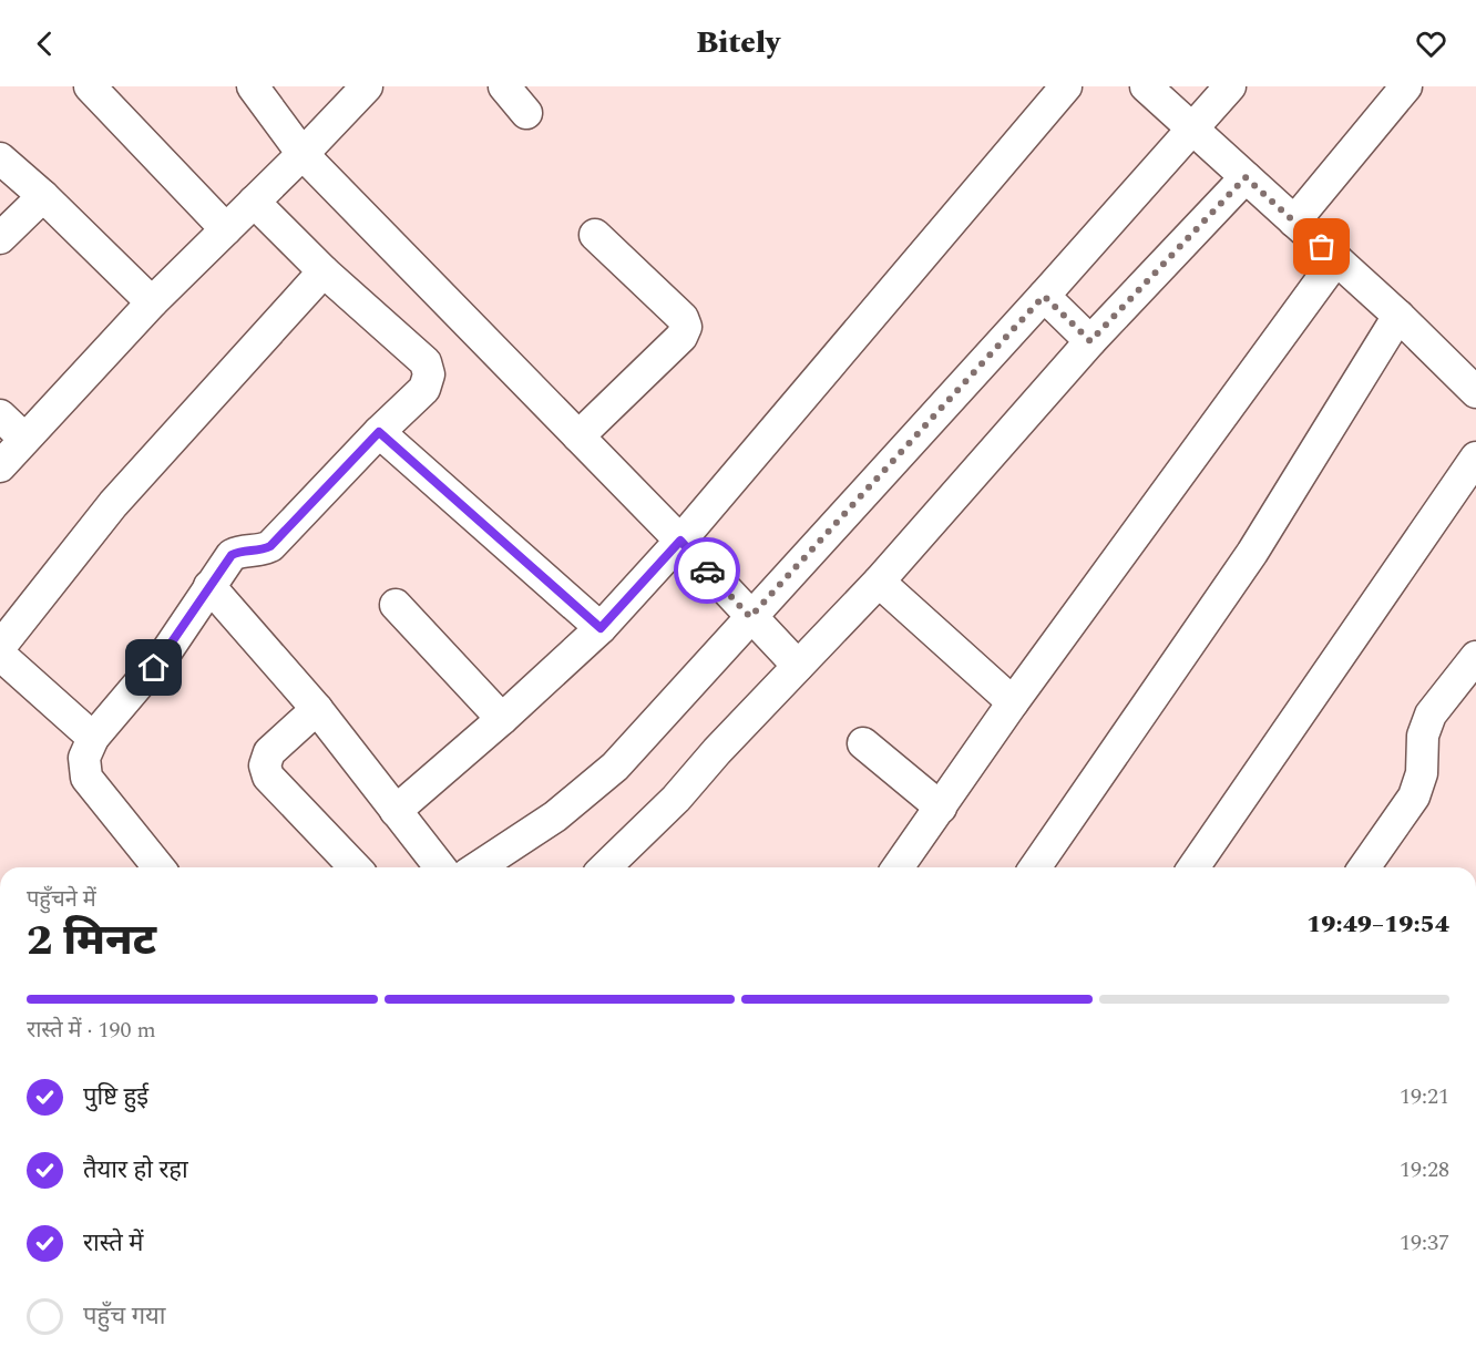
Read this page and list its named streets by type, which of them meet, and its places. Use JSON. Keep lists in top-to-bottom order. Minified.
{"page":{"header":"Bitely","heading":["2 मिनट","पहुँचने में","19:49–19:54"],"bar":"रास्ते में · 190 m","list":[["पुष्टि हुई","19:21"],["तैयार हो रहा","19:28"],["रास्ते में","19:37"],"पहुँच गया"]}}
